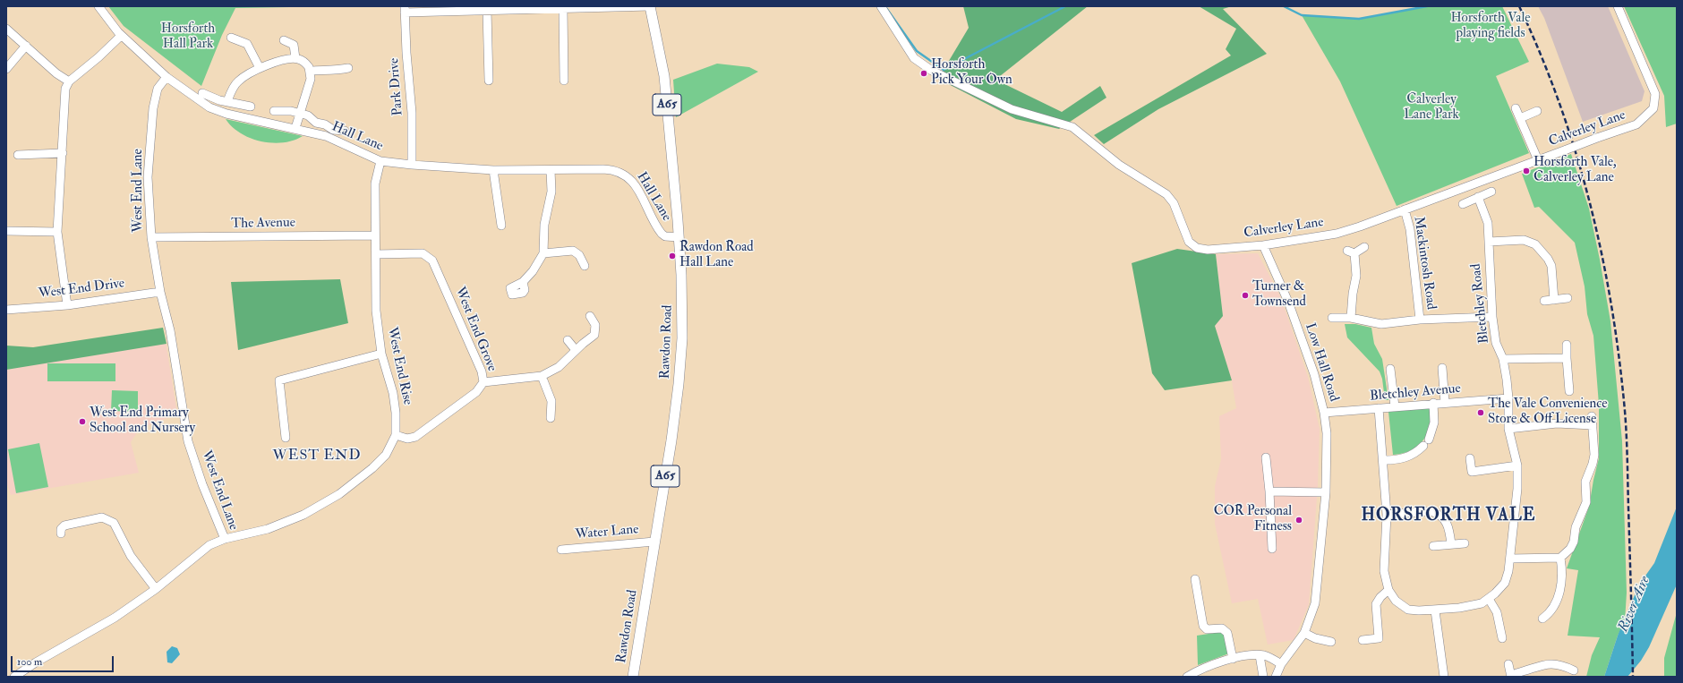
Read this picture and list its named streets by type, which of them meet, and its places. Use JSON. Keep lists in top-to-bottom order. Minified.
{"streets":{"main road":["A65","Rawdon Road"],"street":["Park Drive","Calverley Lane","Hall Lane","West End Lane","The Avenue","Mackintosh Road","West End Drive","Bletchley Road","West End Grove","Low Hall Road","West End Rise","Bletchley Avenue","Water Lane"]},"crossings":[["Park Drive","Hall Lane"],["Calverley Lane","Mackintosh Road"],["Calverley Lane","Low Hall Road"],["Hall Lane","West End Lane"],["Hall Lane","Rawdon Road"],["Hall Lane","West End Rise"],["West End Lane","The Avenue"],["West End Lane","West End Drive"],["West End Lane","West End Rise"],["The Avenue","West End Rise"],["Bletchley Road","Bletchley Avenue"],["West End Grove","West End Rise"],["Rawdon Road","Water Lane"],["Low Hall Road","Bletchley Avenue"]],"districts":["WEST END","HORSFORTH VALE"],"water":["River Aire"],"parks":["Horsforth Vale playing fields","Horsforth Hall Park","Calverley Lane Park"],"places":["Horsforth Pick Your Own","Horsforth Vale, Calverley Lane","Rawdon Road Hall Lane","Turner & Townsend","The Vale Convenience Store & Off License","West End Primary School and Nursery","COR Personal Fitness"],"scale_bar":"100 m"}
